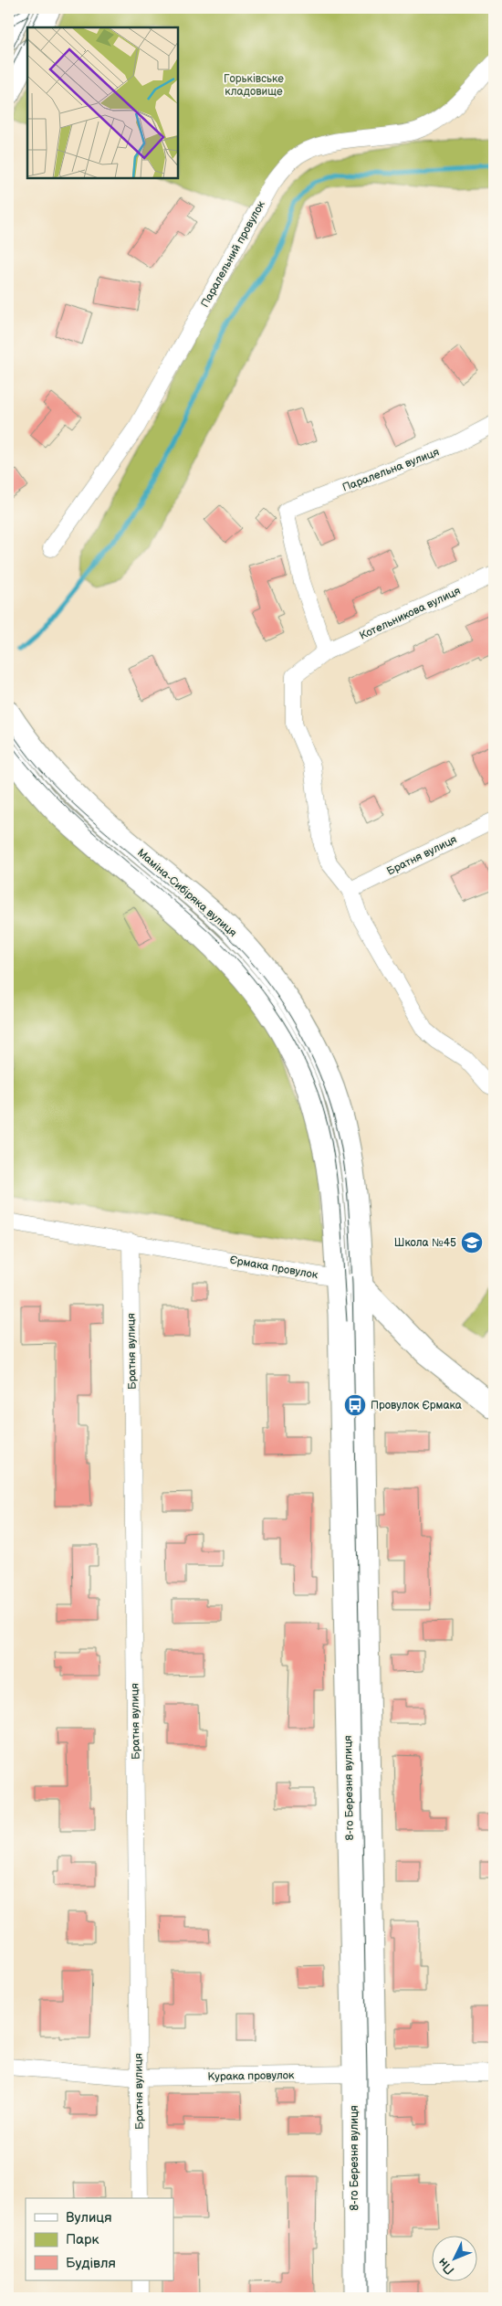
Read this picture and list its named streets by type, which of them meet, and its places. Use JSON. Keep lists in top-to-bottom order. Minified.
{"streets":{"main road":["Маміна-Сибіряка вулиця","Єрмака провулок","8-го Березня вулиця"],"street":["Паралельний провулок","Паралельна вулиця","Котельникова вулиця","Братня вулиця","Курака провулок"]},"crossings":[["Паралельна вулиця","Котельникова вулиця"],["Котельникова вулиця","Братня вулиця"],["Братня вулиця","Єрмака провулок"],["Братня вулиця","Курака провулок"],["Маміна-Сибіряка вулиця","Єрмака провулок"],["Маміна-Сибіряка вулиця","8-го Березня вулиця"],["Єрмака провулок","8-го Березня вулиця"],["8-го Березня вулиця","Курака провулок"]],"parks":["Горьківське кладовище"],"places":{"school or university":["Школа №45"],"bus stop":["Провулок Єрмака"]},"legend":["Вулиця","Парк","Будівля"],"north":"bottom left"}
